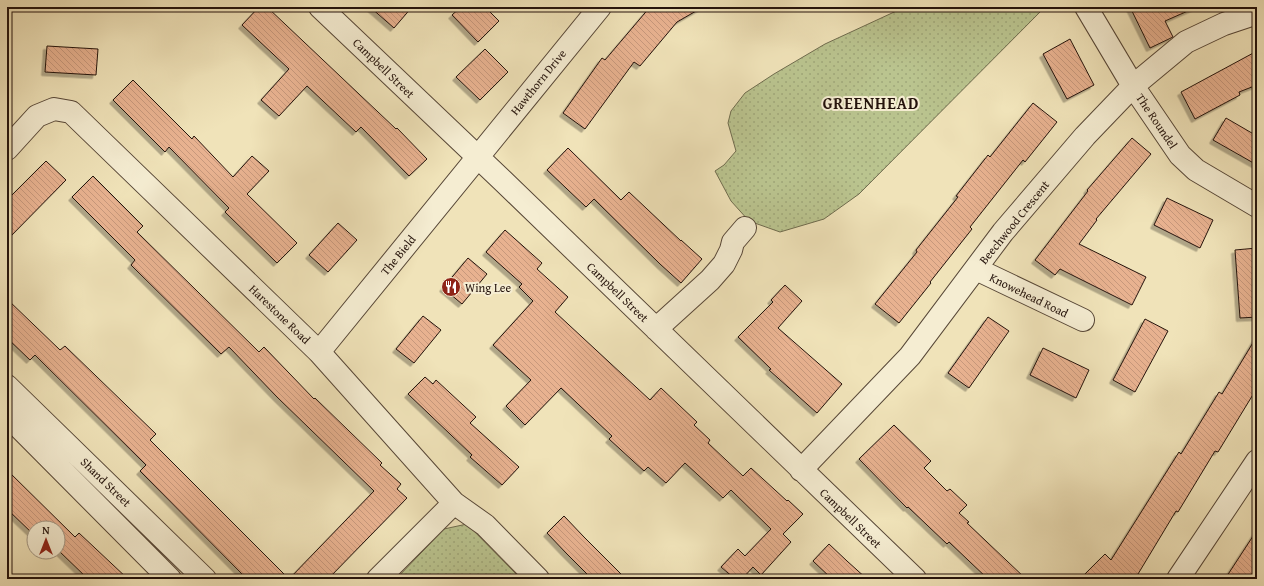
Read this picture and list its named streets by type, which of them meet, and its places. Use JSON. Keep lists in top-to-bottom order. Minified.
{"streets":{"street":["Campbell Street","Hawthorn Drive","The Roundel","Beechwood Crescent","The Bield","Knowehead Road","Harestone Road","Shand Street"]},"crossings":[["Campbell Street","Hawthorn Drive"],["Campbell Street","Beechwood Crescent"],["Campbell Street","The Bield"],["Hawthorn Drive","The Bield"],["The Roundel","Beechwood Crescent"],["Beechwood Crescent","Knowehead Road"],["The Bield","Harestone Road"]],"districts":["GREENHEAD"],"places":{"restaurant":["Wing Lee"]},"north":"top"}
